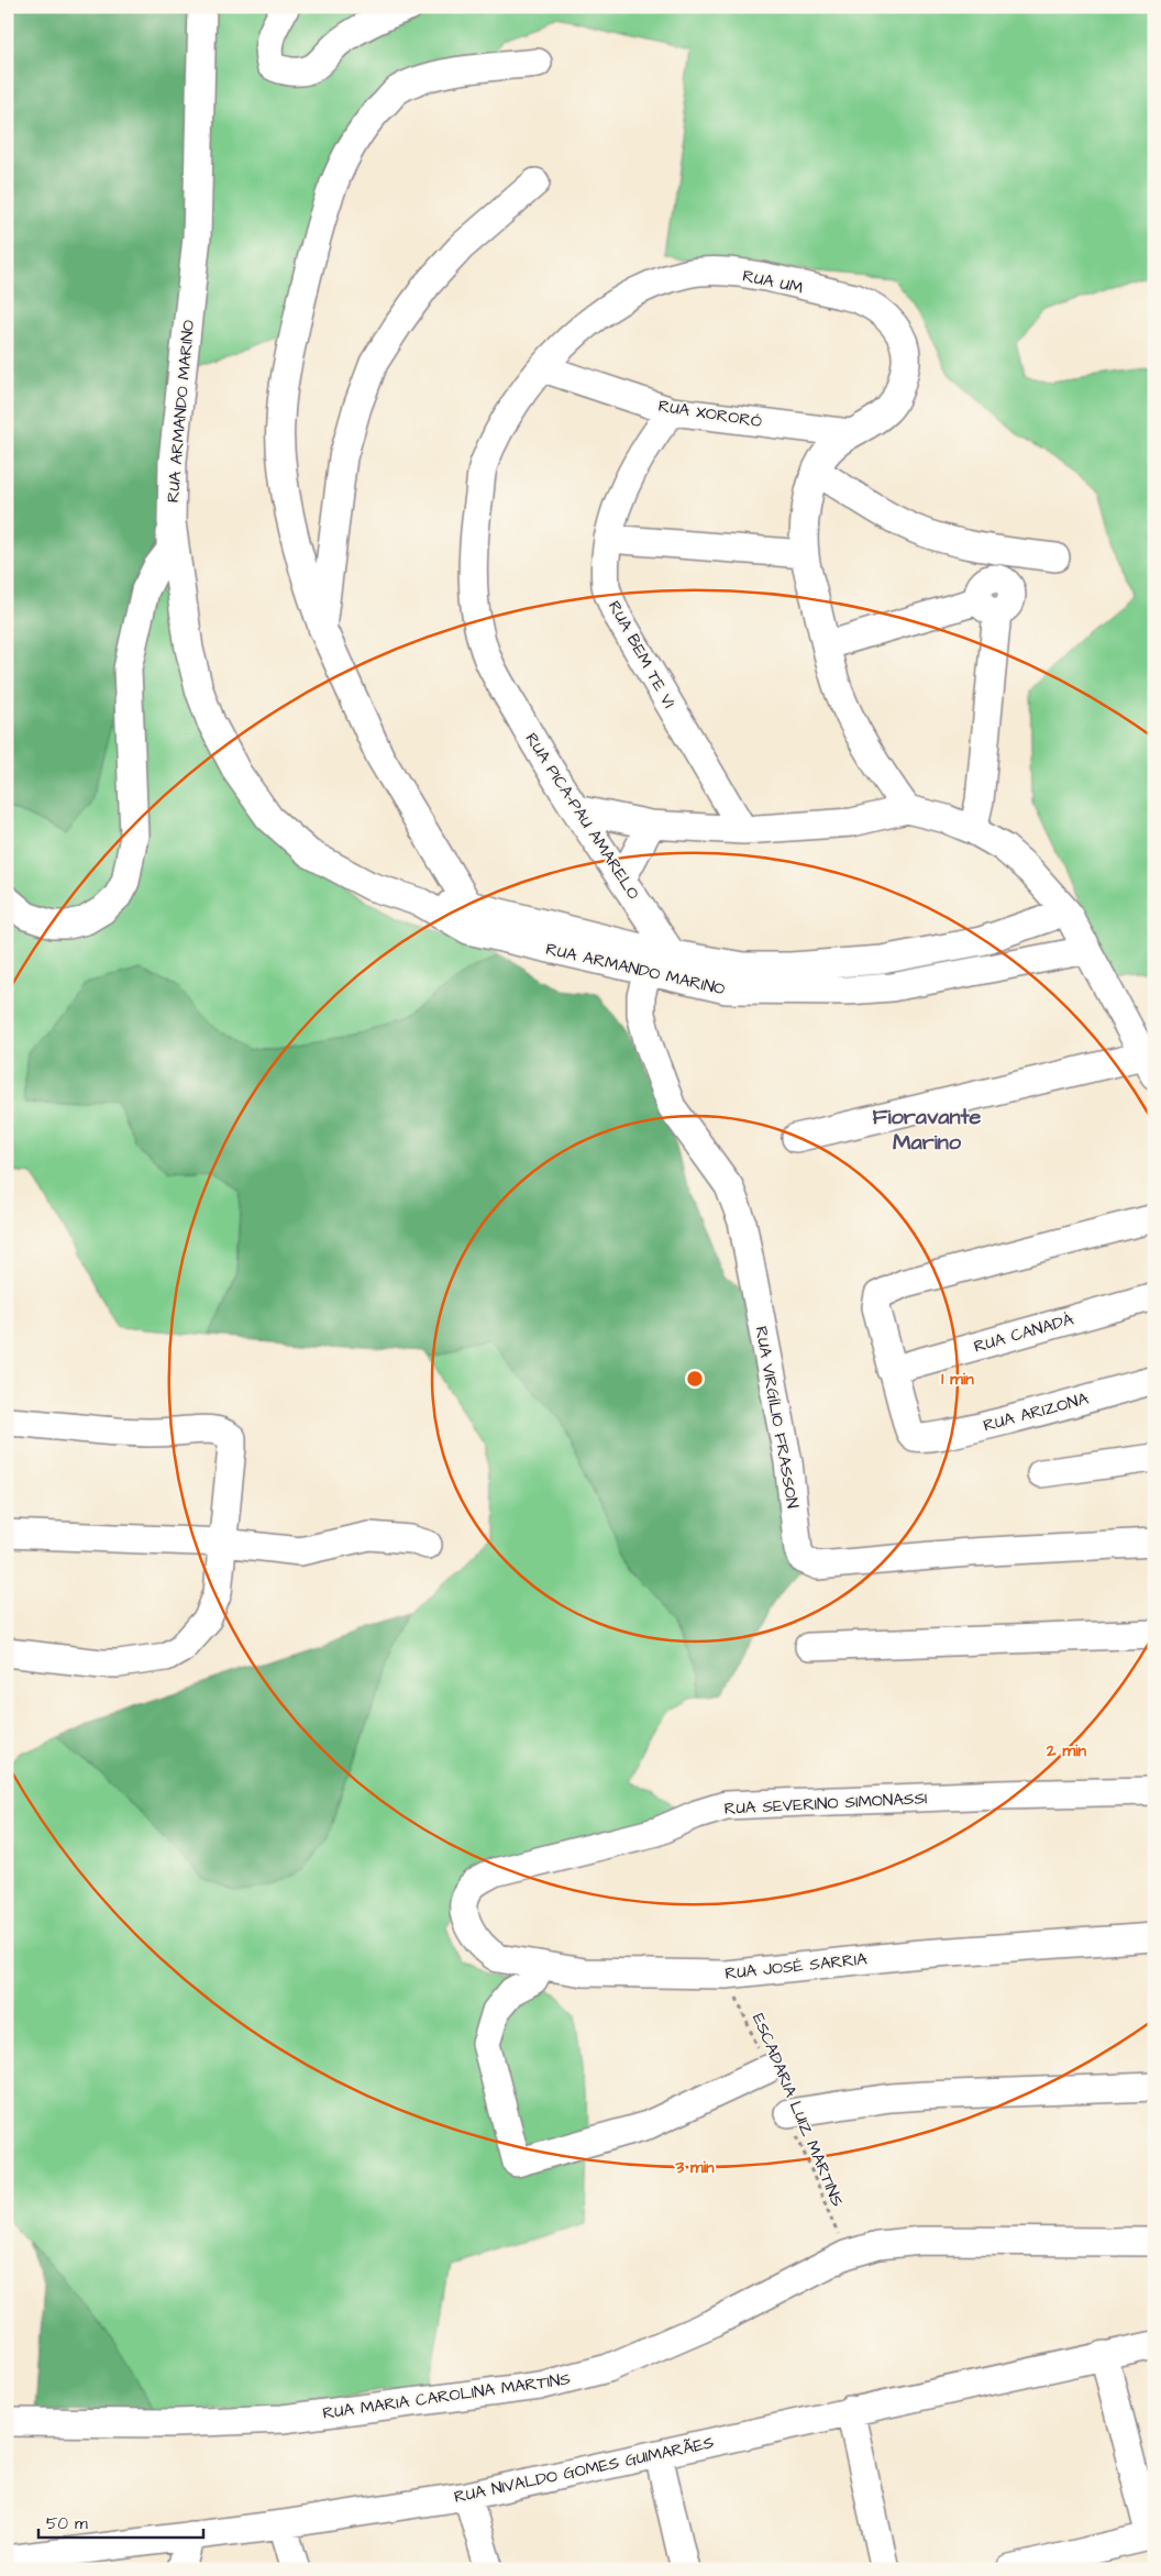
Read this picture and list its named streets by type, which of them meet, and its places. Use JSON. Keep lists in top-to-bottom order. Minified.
{"streets":{"street":["RUA UM","RUA ARMANDO MARINO","RUA XORORÓ","RUA BEM TE VI","RUA PICA-PAU AMARELO","RUA CANADÁ","RUA ARIZONA","RUA VIRGÍLIO FRASSON","RUA SEVERINO SIMONASSI","RUA JOSÉ SARRIA","RUA MARIA CAROLINA MARTINS","RUA NIVALDO GOMES GUIMARÃES"],"path":["ESCADARIA LUIZ MARTINS"]},"crossings":[["RUA UM","RUA XORORÓ"],["RUA UM","RUA PICA-PAU AMARELO"],["RUA ARMANDO MARINO","RUA PICA-PAU AMARELO"],["RUA ARMANDO MARINO","RUA VIRGÍLIO FRASSON"],["RUA XORORÓ","RUA BEM TE VI"],["RUA XORORÓ","RUA PICA-PAU AMARELO"],["RUA PICA-PAU AMARELO","RUA VIRGÍLIO FRASSON"],["RUA CANADÁ","RUA ARIZONA"],["RUA SEVERINO SIMONASSI","RUA JOSÉ SARRIA"],["RUA JOSÉ SARRIA","ESCADARIA LUIZ MARTINS"],["ESCADARIA LUIZ MARTINS","RUA MARIA CAROLINA MARTINS"]],"districts":["Fioravante Marino"],"scale_bar":"50 m","rings":["1 min","2 min","3 min"]}
